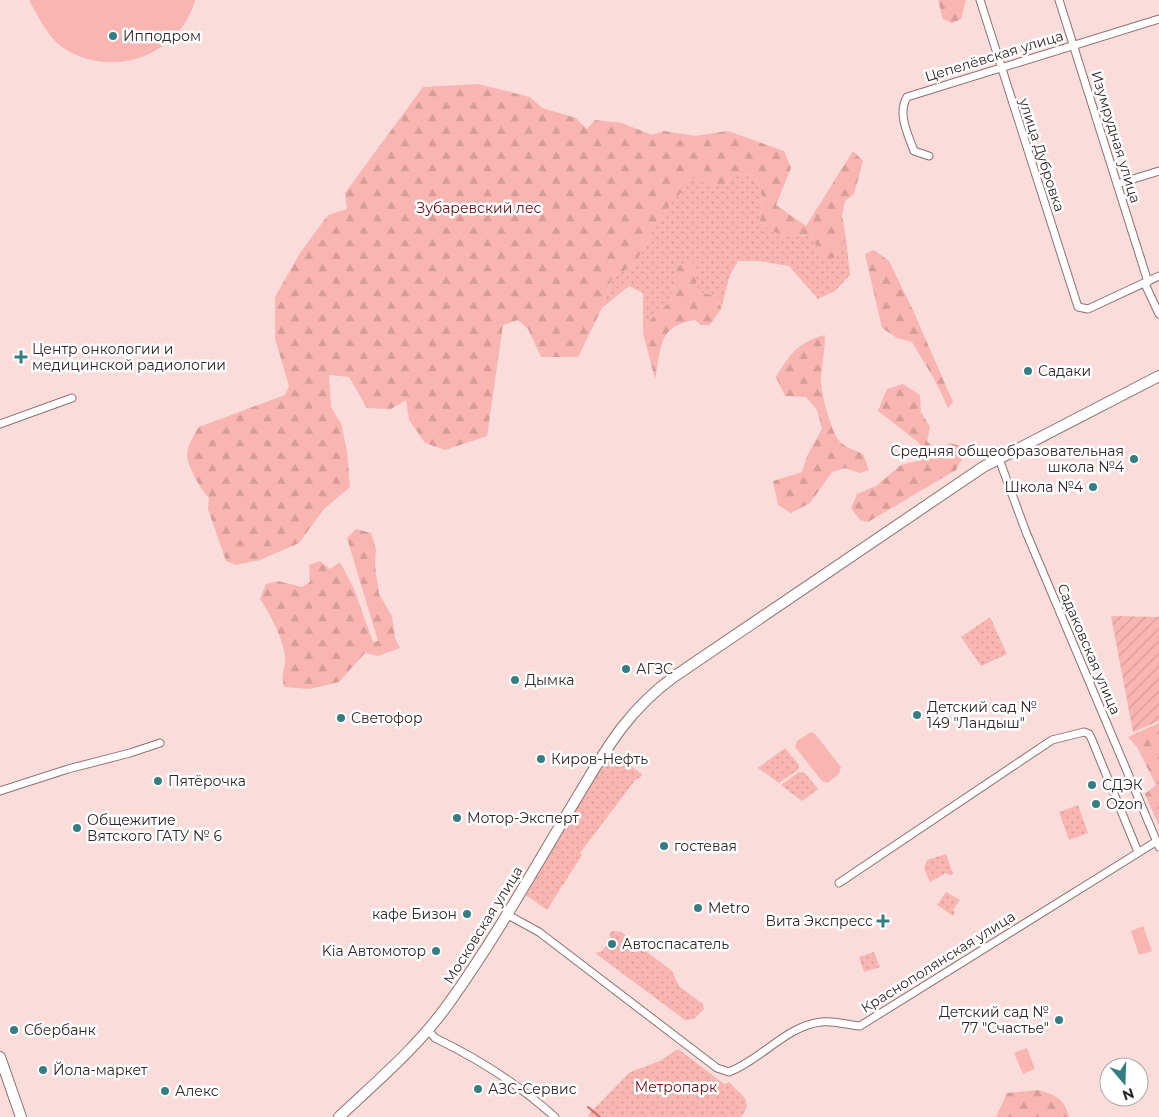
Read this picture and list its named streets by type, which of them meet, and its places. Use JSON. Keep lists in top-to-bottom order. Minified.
{"streets":{"main road":["Московская улица"],"street":["Цепелёвская улица","Изумрудная улица","улица Дубровка","Садаковская улица","Краснополянская улица"]},"crossings":[["Цепелёвская улица","Изумрудная улица"],["Цепелёвская улица","улица Дубровка"],["Изумрудная улица","улица Дубровка"],["Садаковская улица","Московская улица"],["Садаковская улица","Краснополянская улица"],["Московская улица","Краснополянская улица"]],"parks":["Зубаревский лес","Метропарк"],"places":{"other":["Ипподром","Садаки","Средняя общеобразовательная школа №4","Школа №4","АГЗС","Дымка","Детский сад № 149 \"Ландыш\"","Светофор","Киров-Нефть","Пятёрочка","СДЭК","Ozon","Мотор-Эксперт","Общежитие Вятского ГАТУ № 6","гостевая","Metro","кафе Бизон","Автоспасатель","Kia Автомотор","Детский сад № 77 \"Счастье\"","Сбербанк","Йола-маркет","АЗС-Сервис","Алекс"],"health":["Центр онкологии и медицинской радиологии","Вита Экспресс"]},"north":"bottom"}
